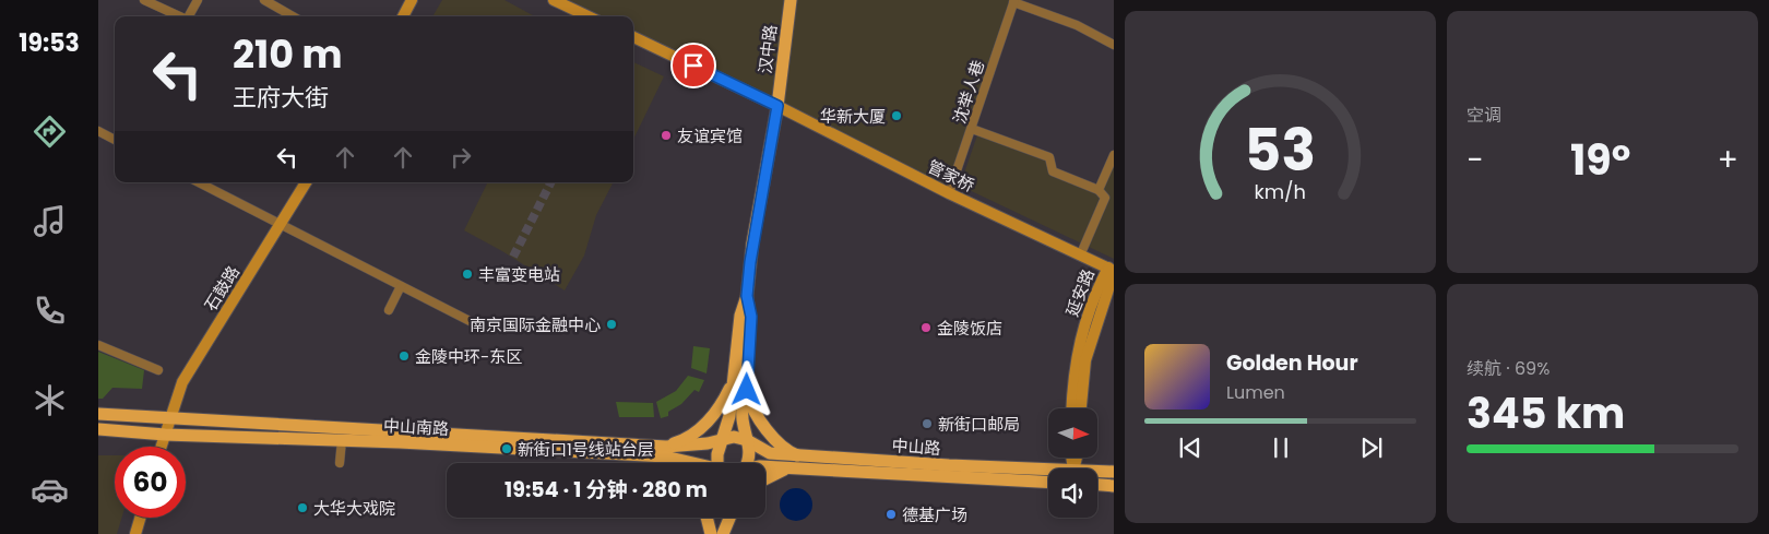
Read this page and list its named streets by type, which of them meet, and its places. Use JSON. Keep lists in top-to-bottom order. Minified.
{"streets":{"main road":["汉中路","中山南路","中山路"],"street":["沈举人巷","管家桥","石鼓路","延安路"]},"crossings":[["汉中路","管家桥"],["汉中路","中山南路"],["汉中路","中山路"],["沈举人巷","管家桥"],["管家桥","延安路"],["石鼓路","中山南路"],["中山南路","中山路"]],"places":["华新大厦","友谊宾馆","丰富变电站","南京国际金融中心","金陵饭店","金陵中环-东区","新街口邮局","新街口1号线站台层","大华大戏院","德基广场"],"north":"right","page":{"tabs":"19:53","tile":["空调",["续航 · 69%","345 km"]],"turn":["210 m","王府大街"],"heat":["−","19°","+"],"song":["Golden Hour","Lumen"],"limit":"60","trip":"19:54 · 1 分钟 · 280 m","gauge":["53","km/h"]}}
